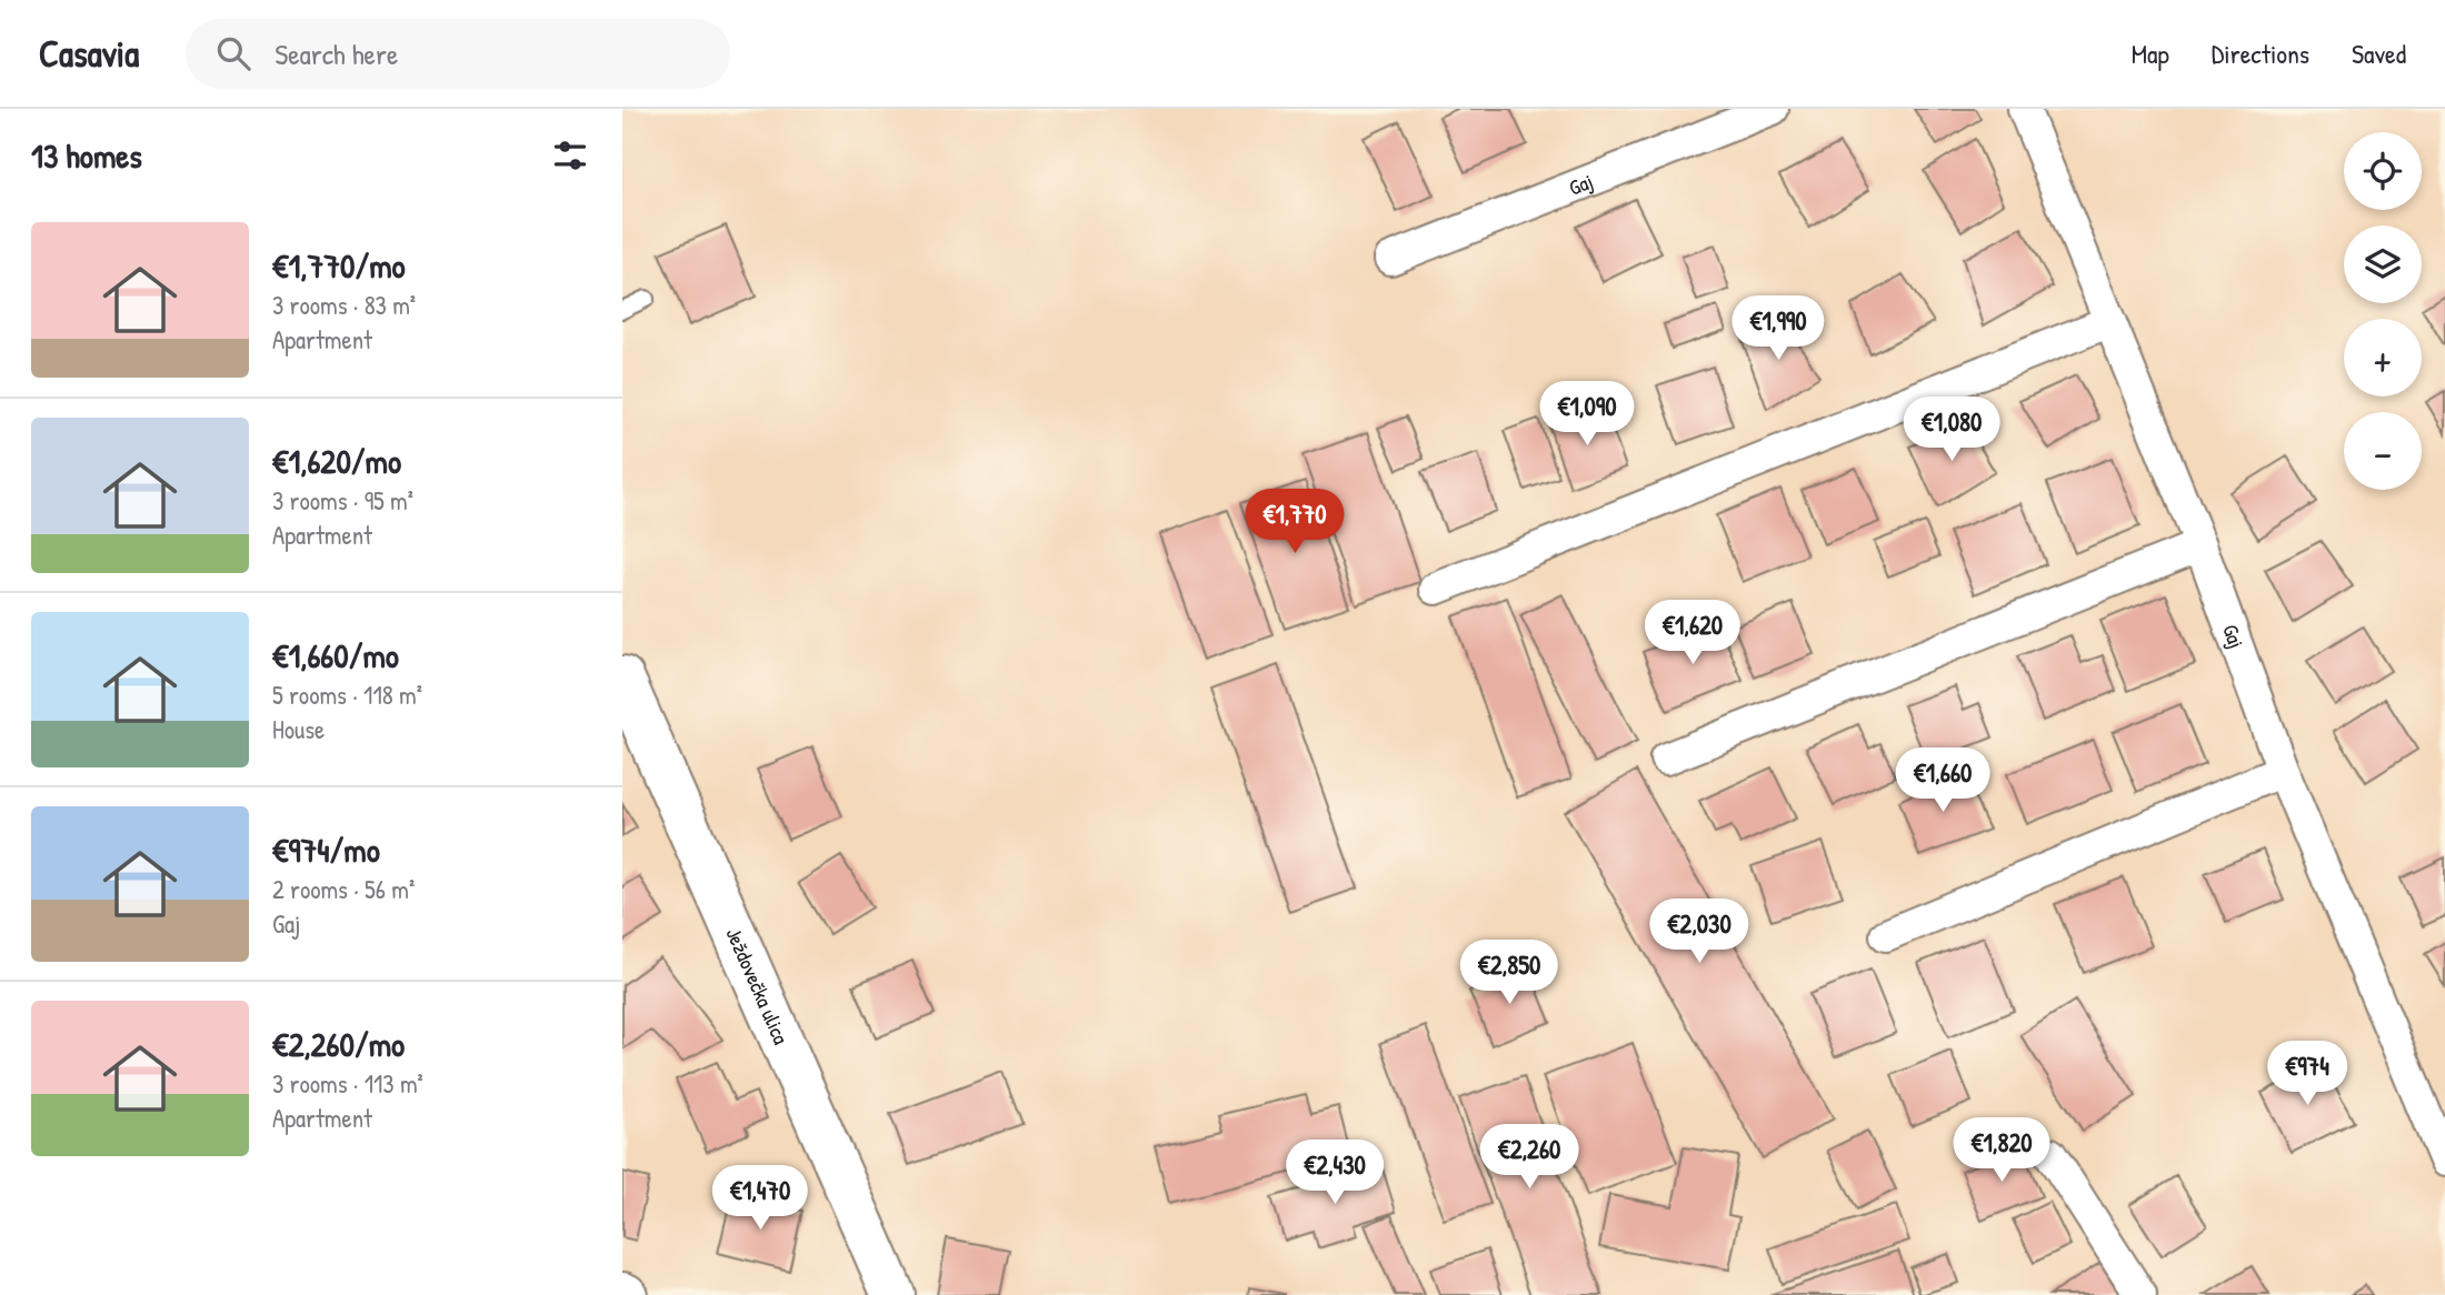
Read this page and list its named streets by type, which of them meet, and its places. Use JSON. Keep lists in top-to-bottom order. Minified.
{"streets":{"main road":["Ježdovečka ulica"],"street":["Gaj"]},"page":{"header":"Casavia","search":"Search here","nav":["Map","Directions","Saved"],"heading":"13 homes","map_buttons":["+","−"],"list":[{"name":"€1,770/mo","note":"3 rooms · 83 m² · Apartment"},{"name":"€1,620/mo","note":"3 rooms · 95 m² · Apartment"},{"name":"€1,660/mo","note":"5 rooms · 118 m² · House"},{"name":"€974/mo","note":"2 rooms · 56 m² · Gaj"},{"name":"€2,260/mo","note":"3 rooms · 113 m² · Apartment"}],"price":["€1,990","€1,090","€1,080","€1,770","€1,620","€1,660","€2,030","€2,850","€974","€1,820","€2,260","€2,430","€1,470"]}}
